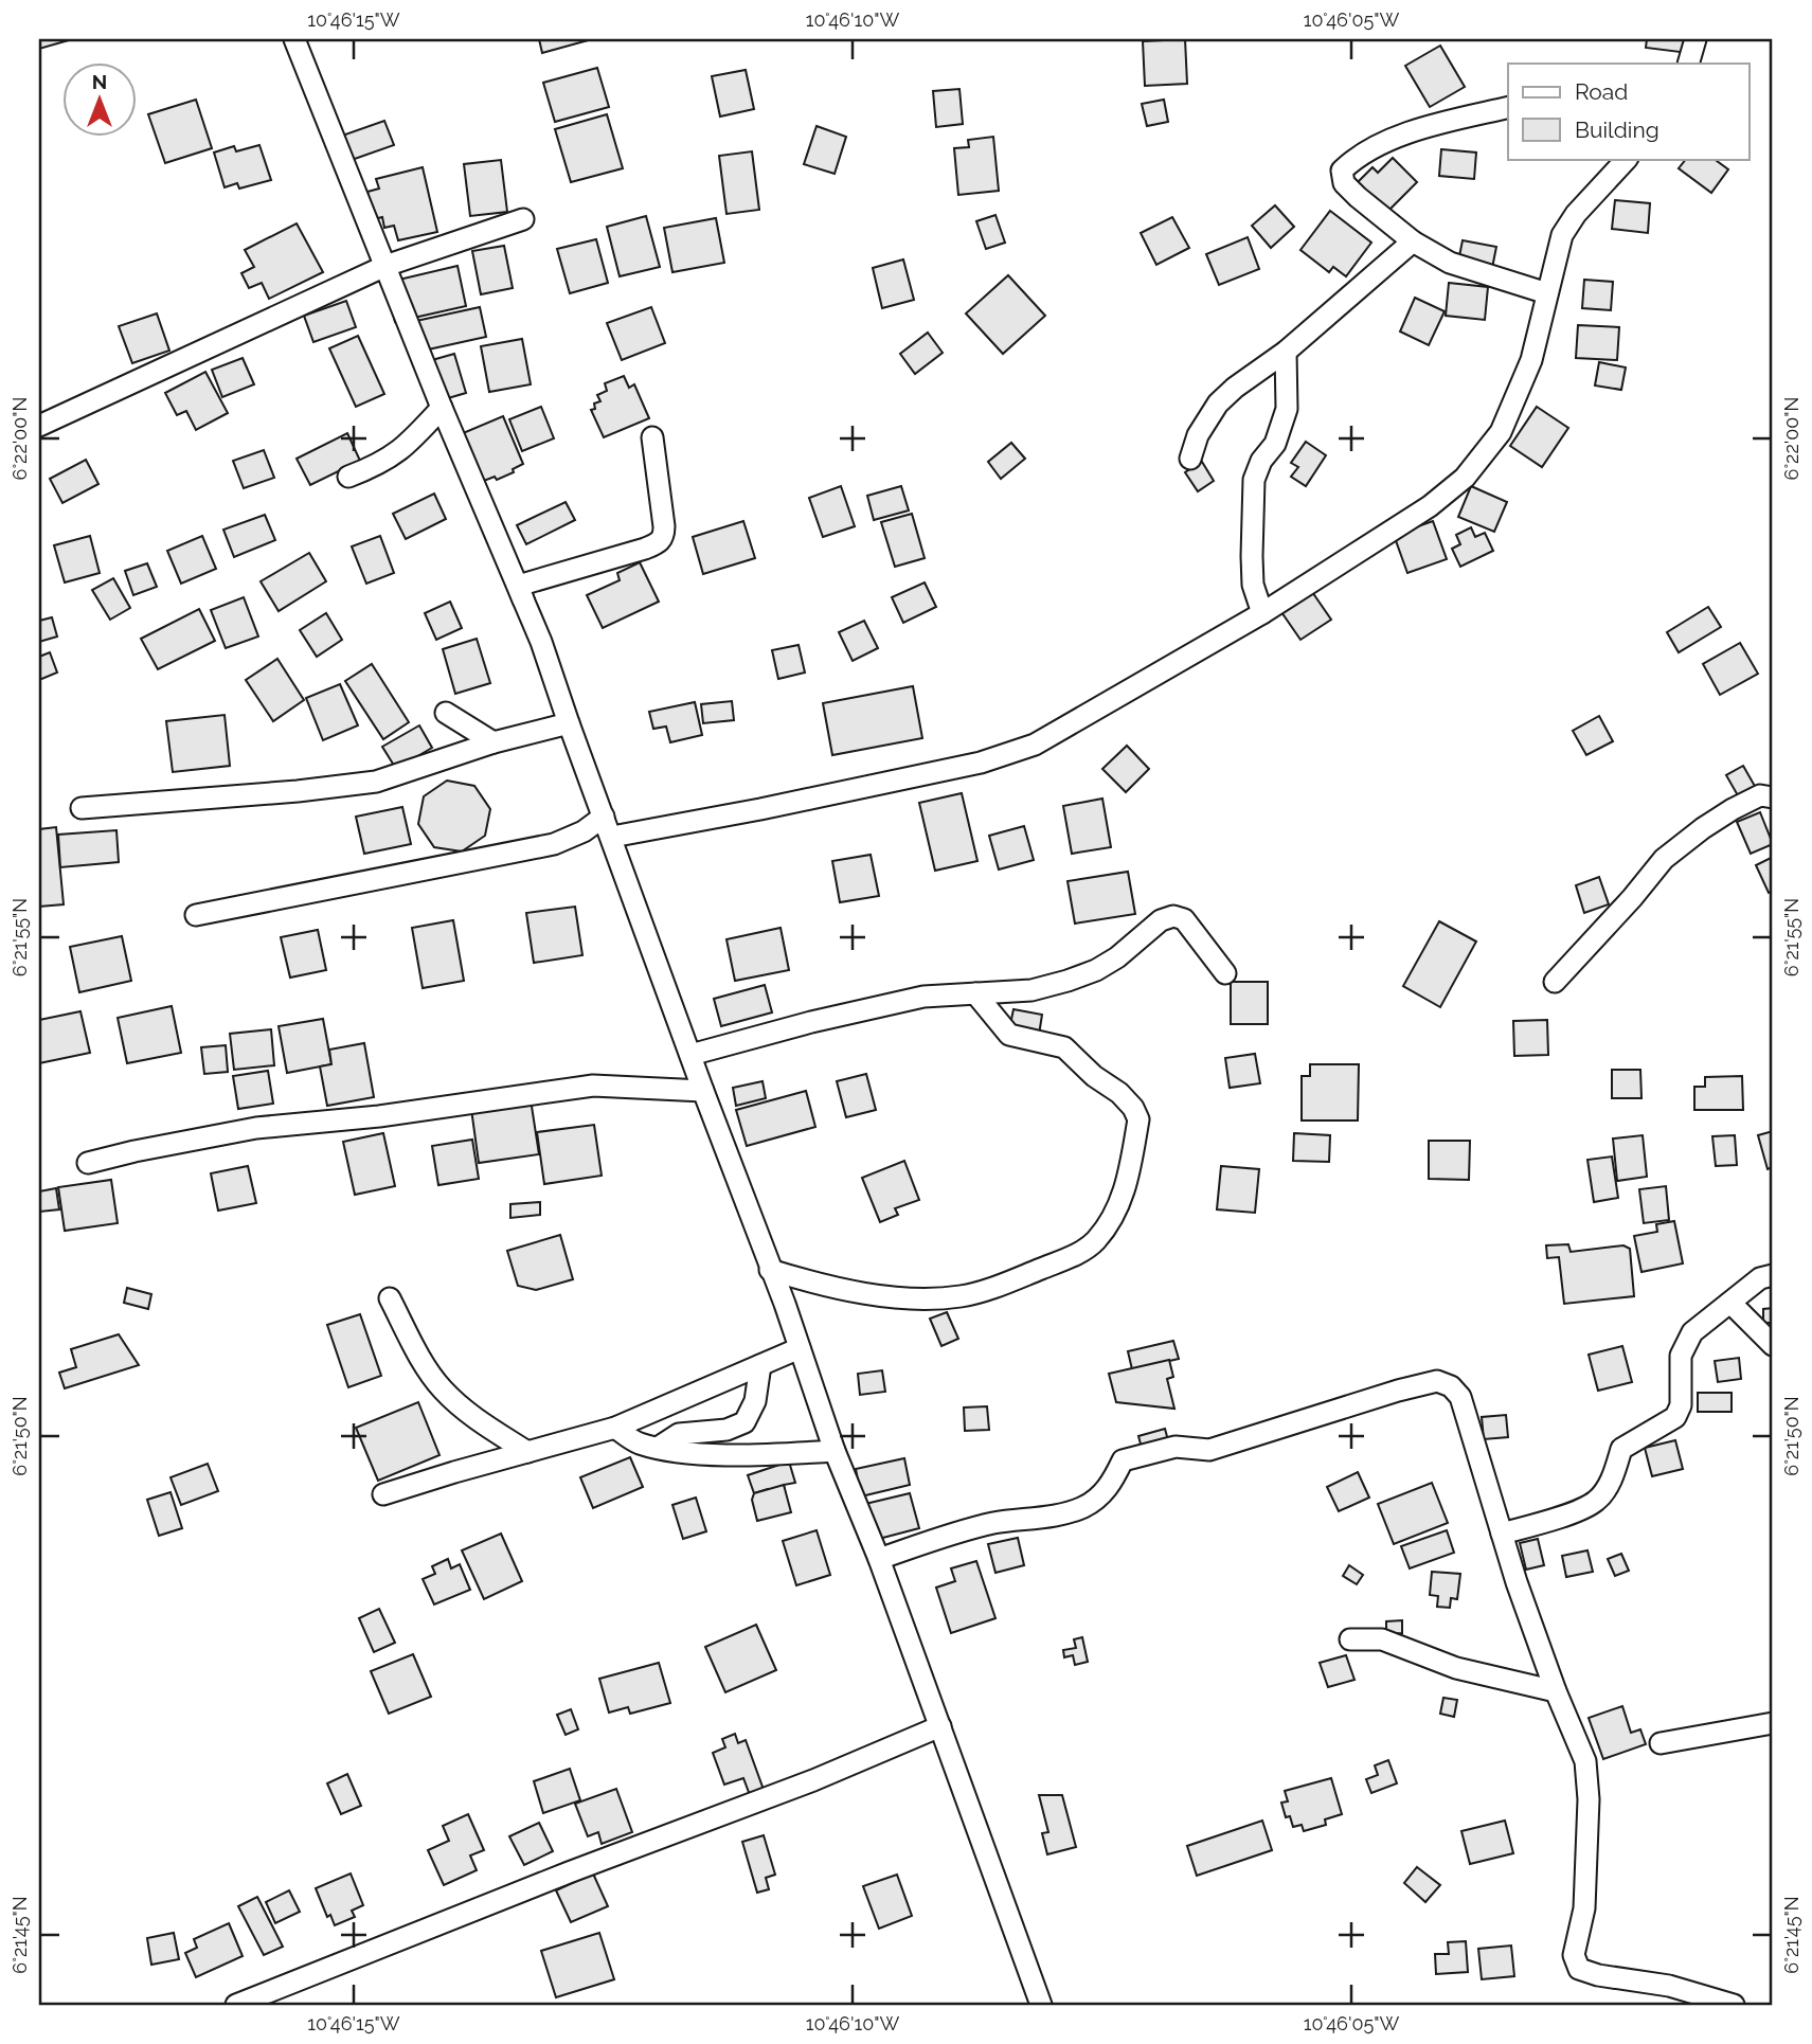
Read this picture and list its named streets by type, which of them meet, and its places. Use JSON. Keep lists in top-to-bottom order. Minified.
{"legend":["Road","Building"],"north":"top","coordinates":["10°46'15\"W","10°46'10\"W","10°46'05\"W","6°22'00\"N","6°21'55\"N","6°21'50\"N","6°21'45\"N"]}
